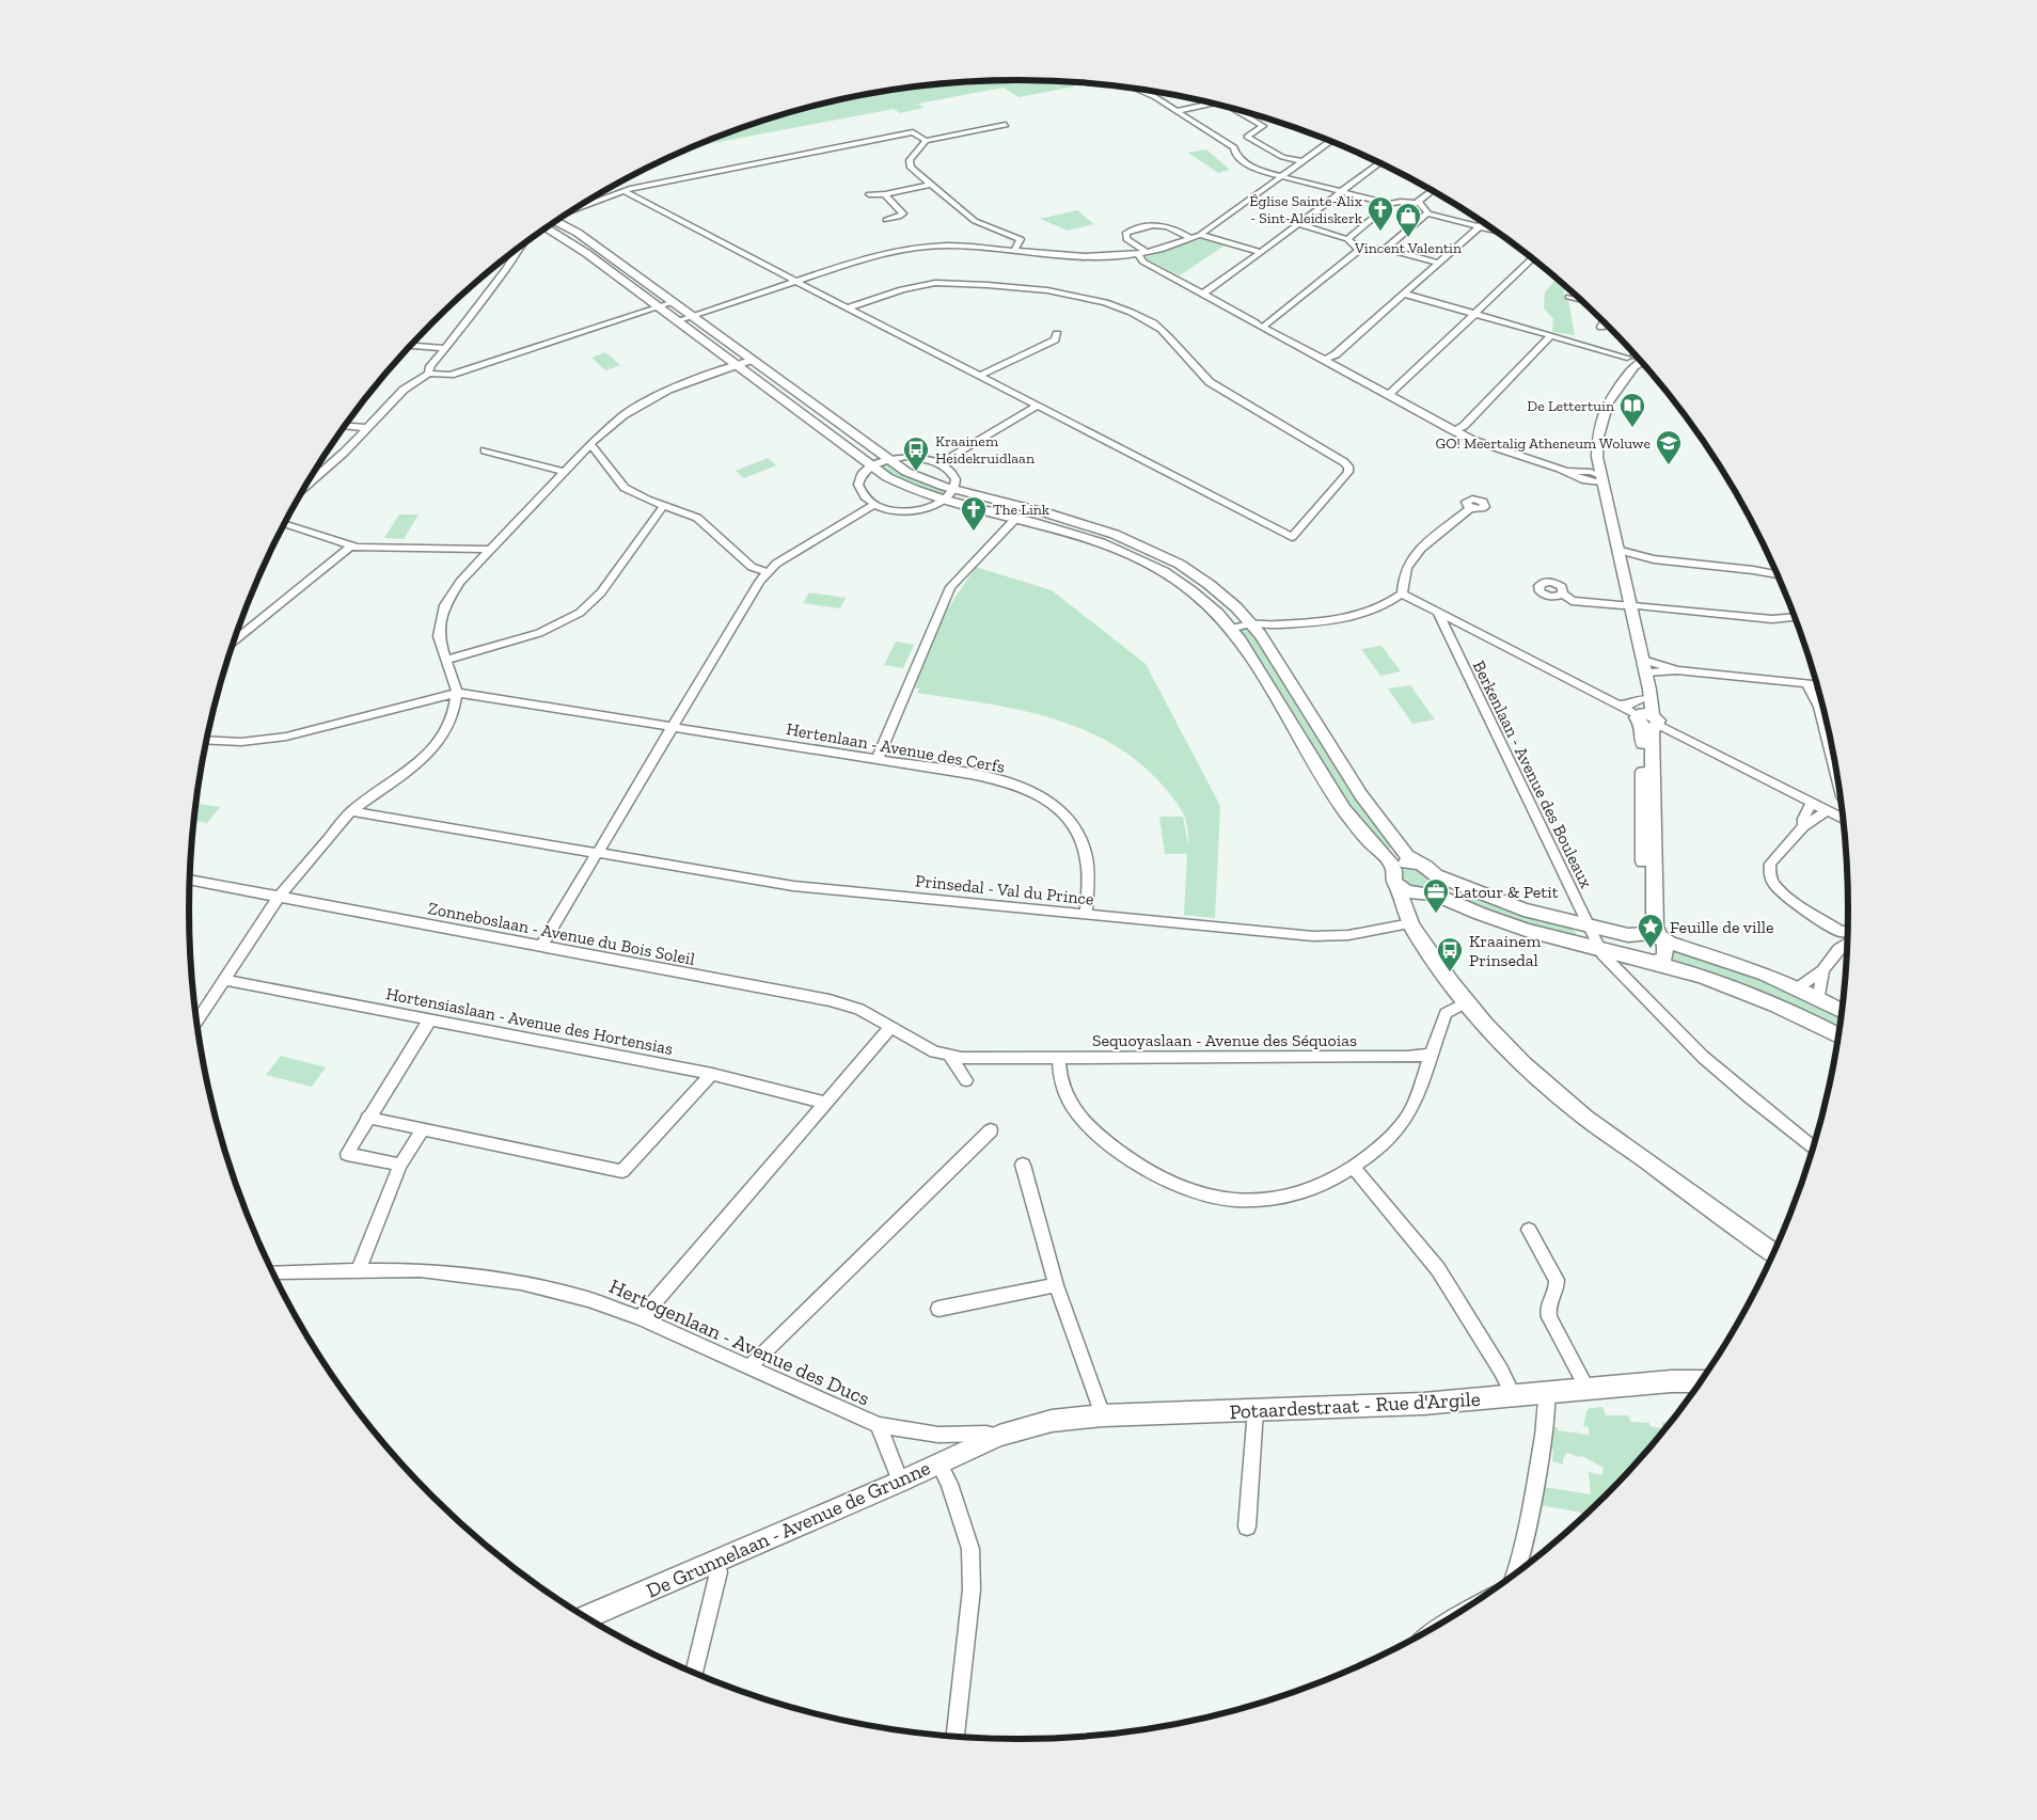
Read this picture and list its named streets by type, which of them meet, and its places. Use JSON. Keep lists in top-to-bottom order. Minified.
{"streets":{"street":["Hertenlaan - Avenue des Cerfs","Berkenlaan - Avenue des Bouleaux","Prinsedal - Val du Prince","Zonneboslaan - Avenue du Bois Soleil","Hortensiaslaan - Avenue des Hortensias","Sequoyaslaan - Avenue des Séquoias","Hertogenlaan - Avenue des Ducs","Potaardestraat - Rue d'Argile","De Grunnelaan - Avenue de Grunne"]},"crossings":[["Hertenlaan - Avenue des Cerfs","Prinsedal - Val du Prince"],["Zonneboslaan - Avenue du Bois Soleil","Sequoyaslaan - Avenue des Séquoias"],["Hertogenlaan - Avenue des Ducs","Potaardestraat - Rue d'Argile"],["Hertogenlaan - Avenue des Ducs","De Grunnelaan - Avenue de Grunne"],["Potaardestraat - Rue d'Argile","De Grunnelaan - Avenue de Grunne"]],"places":{"church":["Église Sainte-Alix - Sint-Aleidiskerk","The Link"],"shop":["Vincent Valentin"],"library":["De Lettertuin"],"school or university":["GO! Meertalig Atheneum Woluwe"],"bus stop":["Kraainem Heidekruidlaan","Kraainem Prinsedal"],"office":["Latour & Petit"],"place":["Feuille de ville"]}}
